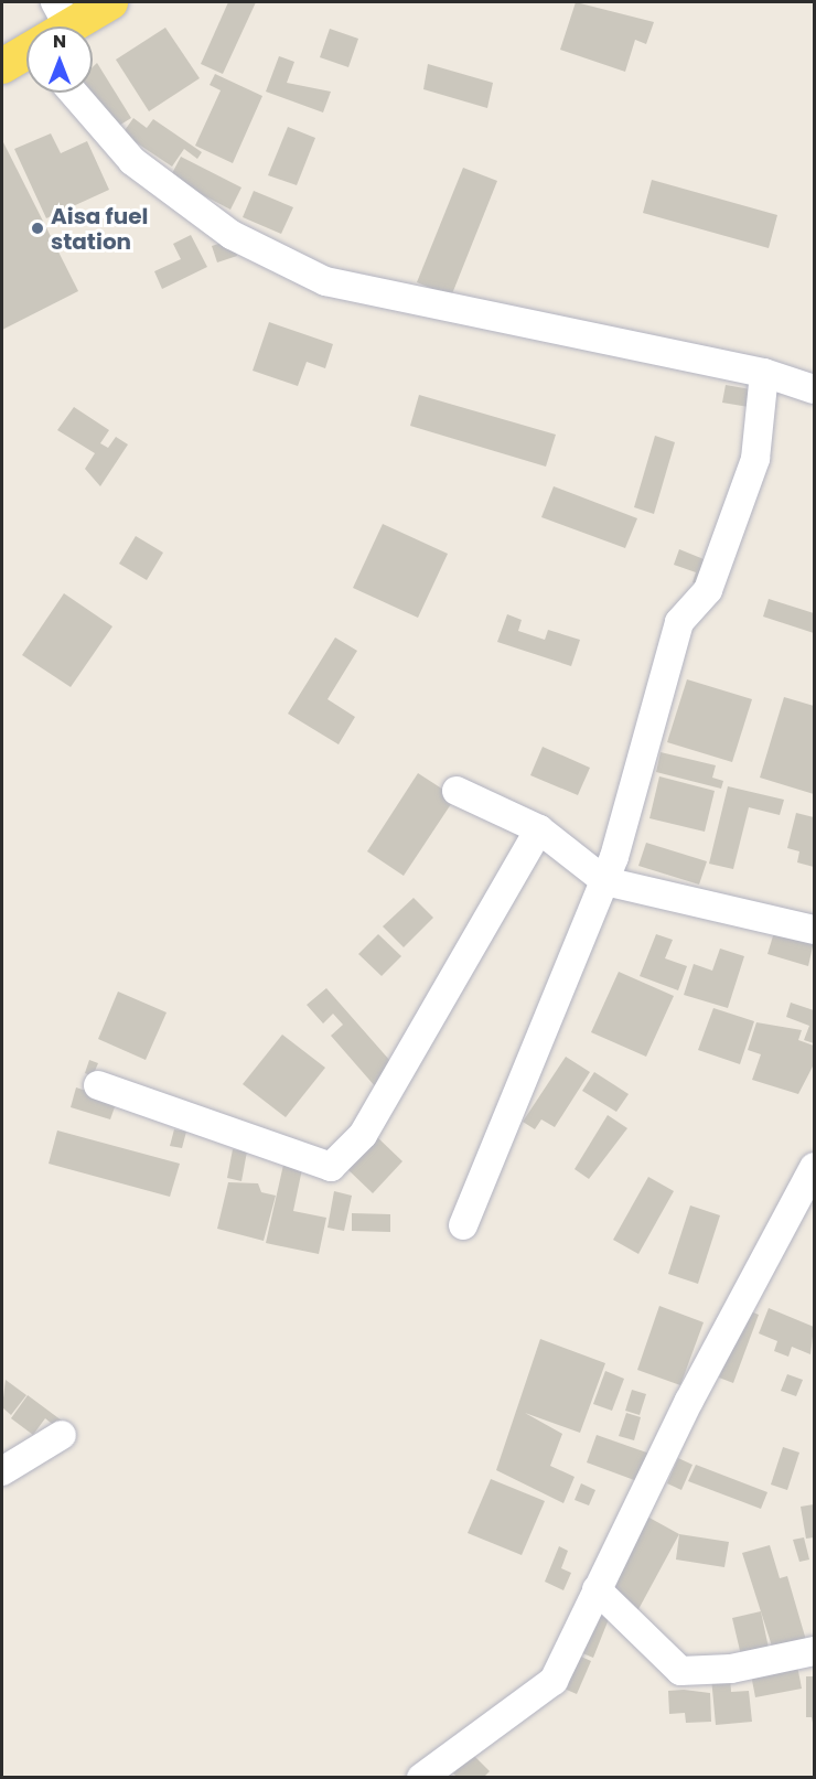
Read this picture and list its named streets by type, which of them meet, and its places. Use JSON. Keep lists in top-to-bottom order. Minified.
{"places":["Aisa fuel station"],"north":"top"}
